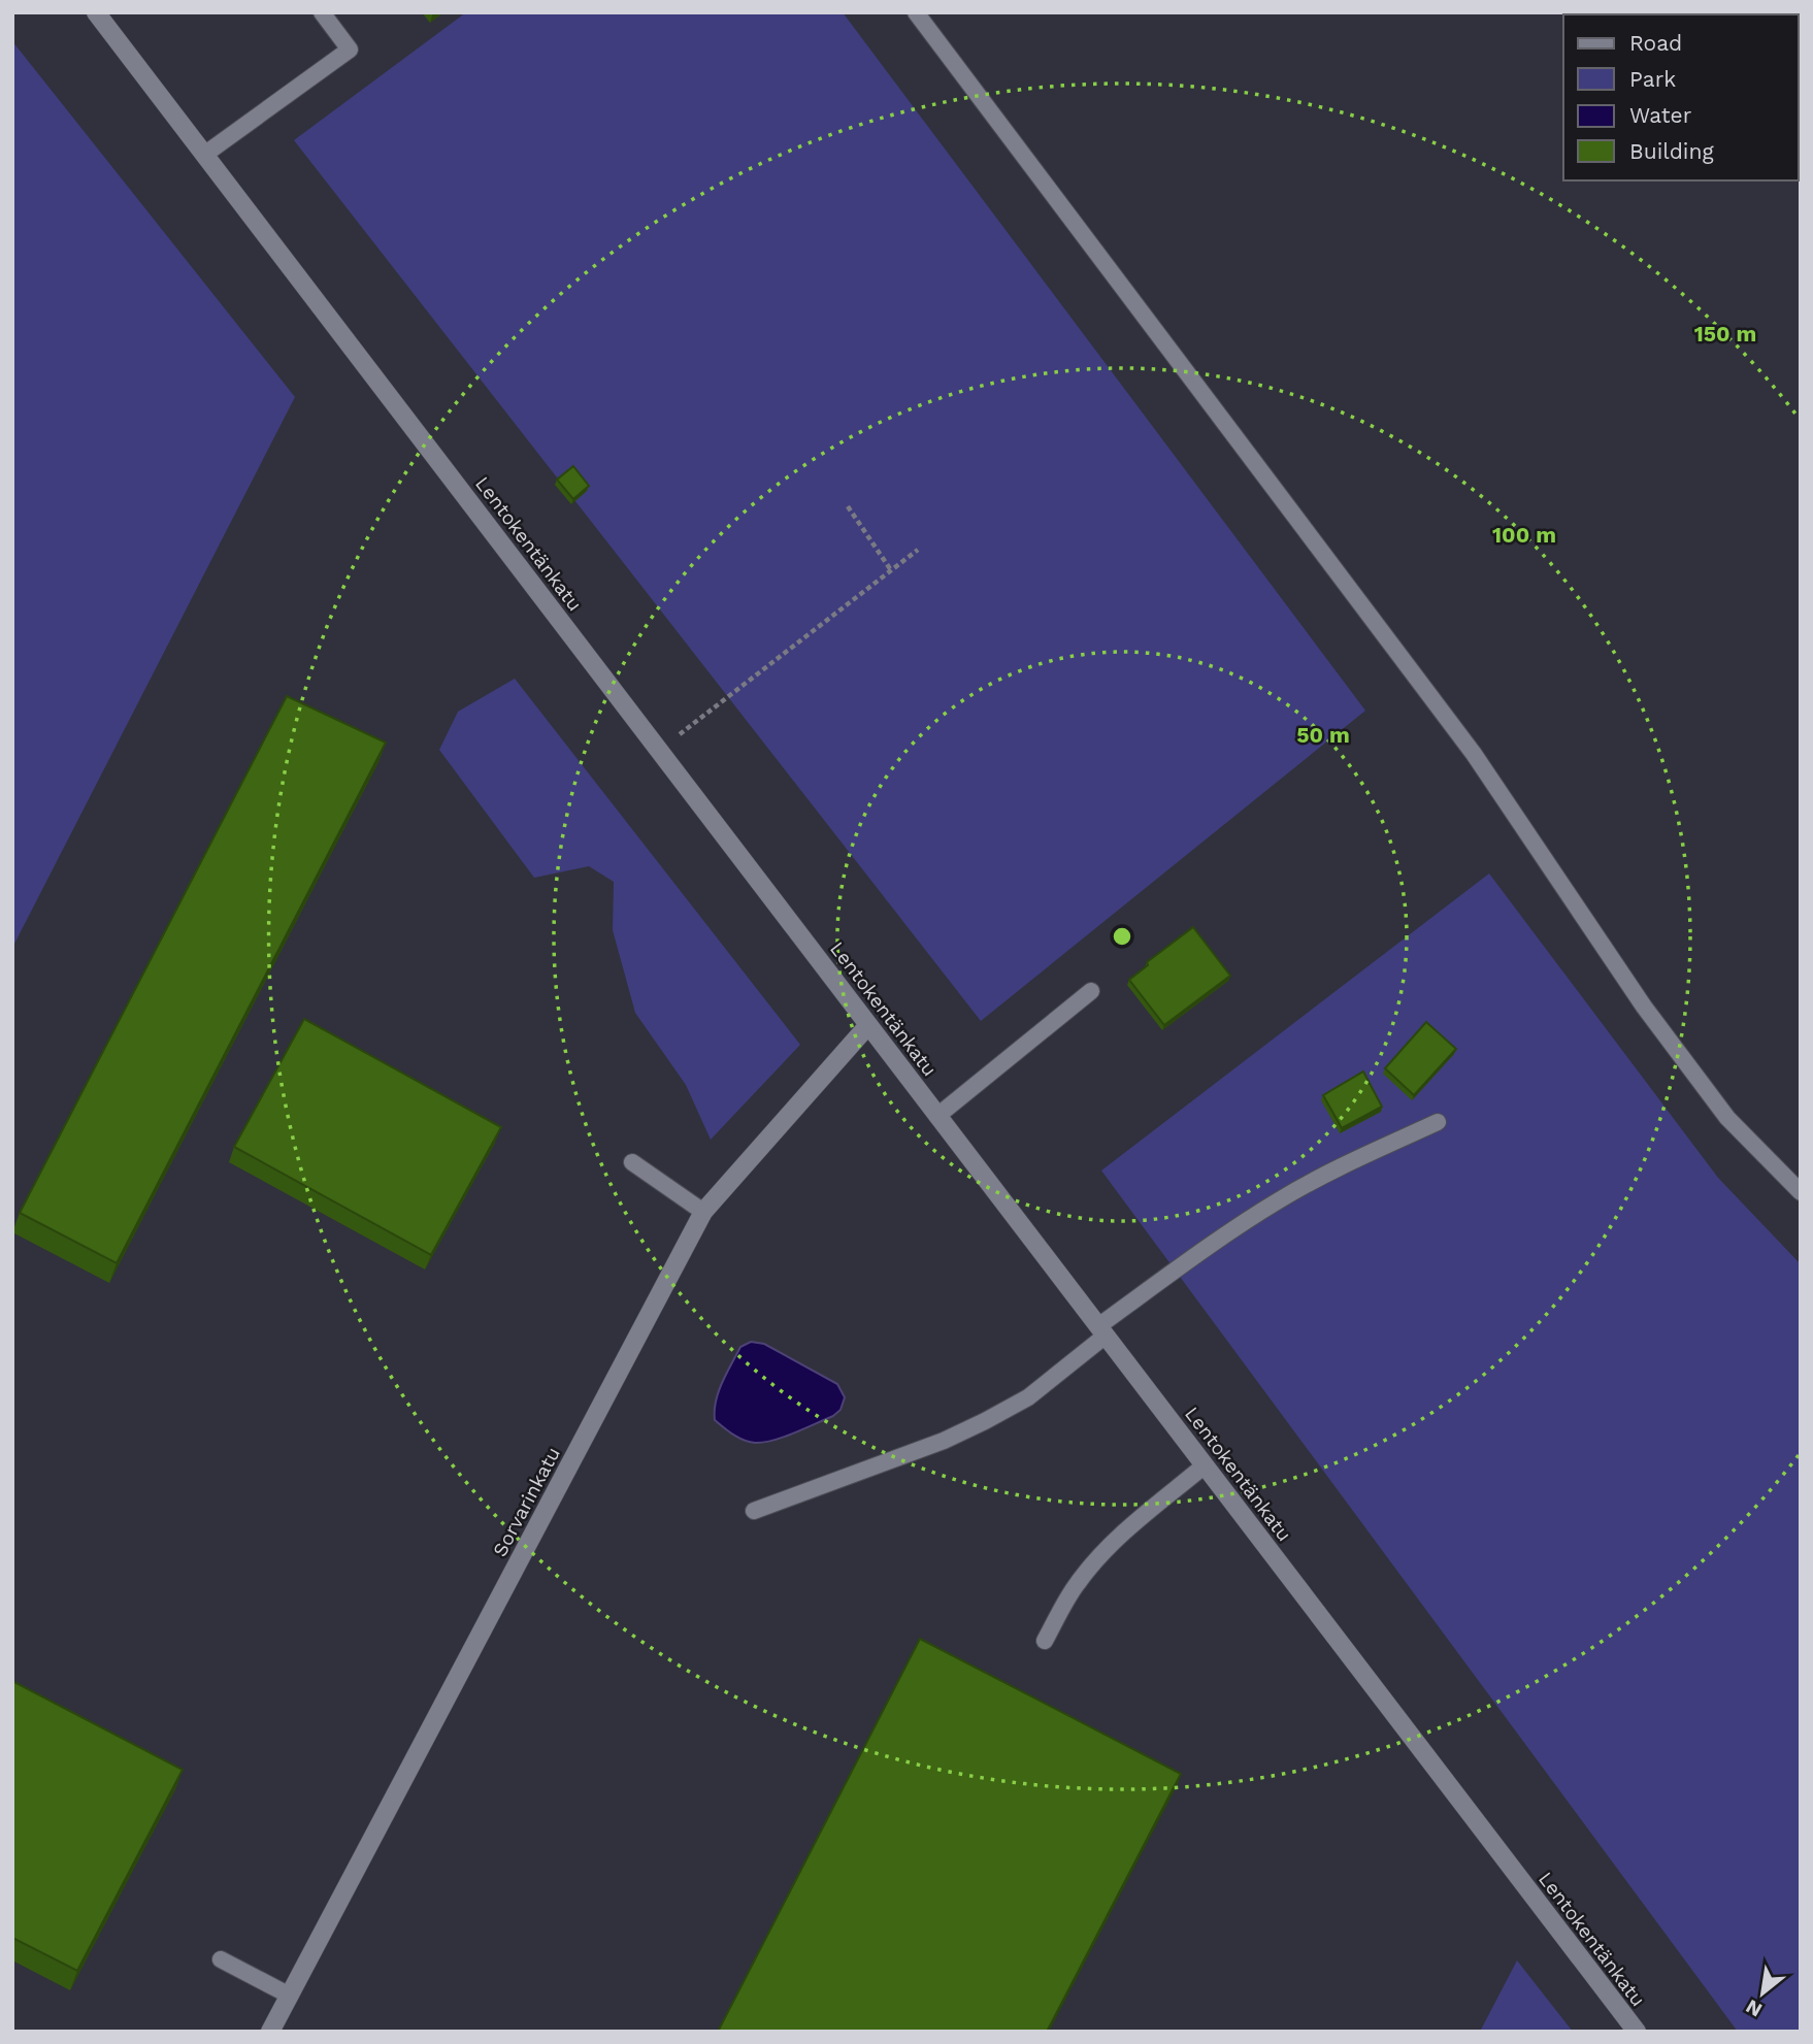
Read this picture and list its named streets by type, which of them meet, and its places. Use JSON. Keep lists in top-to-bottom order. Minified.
{"streets":{"street":["Lentokentänkatu","Sorvarinkatu"]},"crossings":[["Lentokentänkatu","Sorvarinkatu"]],"legend":["Road","Park","Water","Building"],"north":"bottom left","rings":["150 m","100 m","50 m"]}
